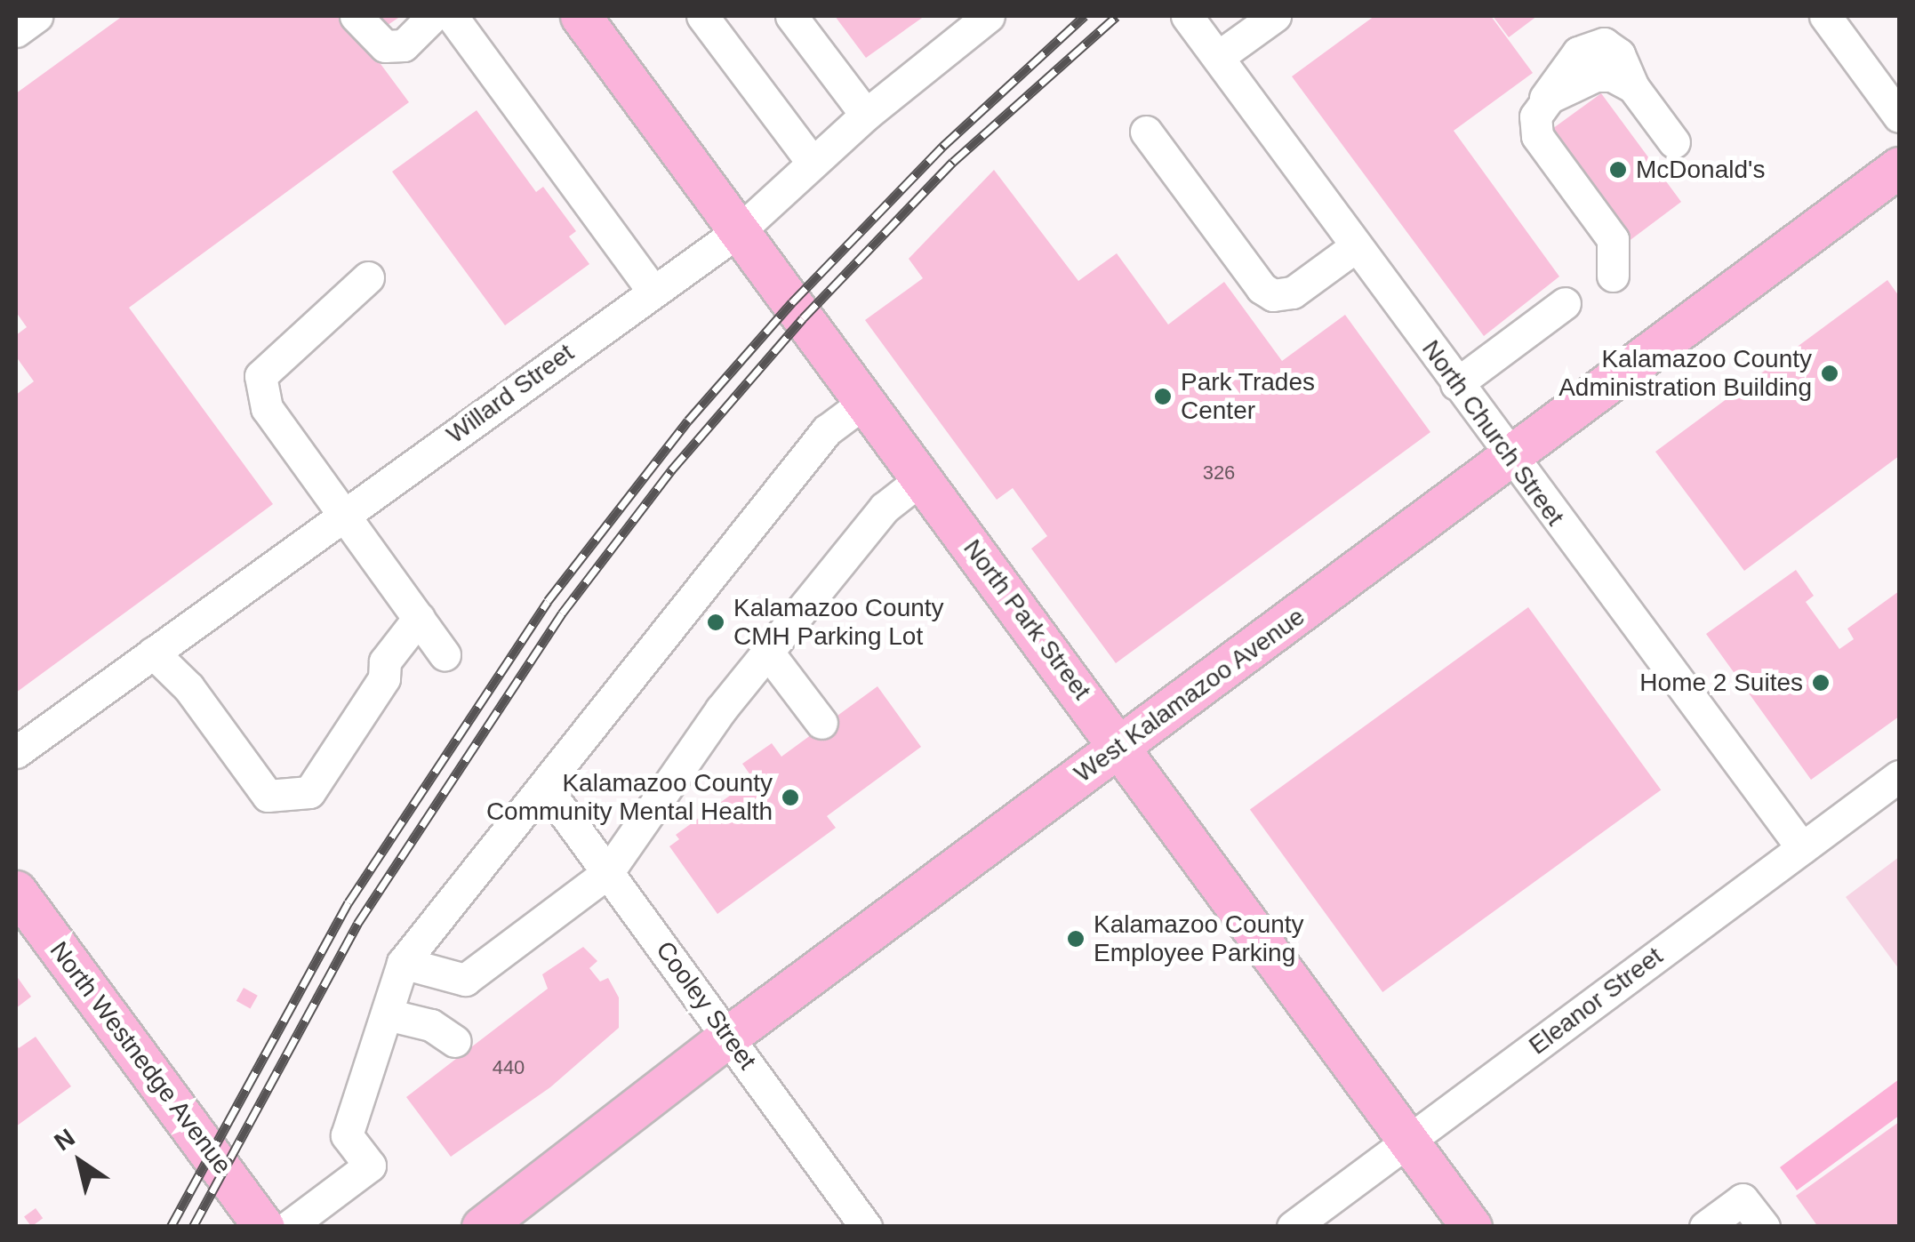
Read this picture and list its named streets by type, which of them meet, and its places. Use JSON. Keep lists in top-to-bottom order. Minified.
{"streets":{"main road":["North Park Street","West Kalamazoo Avenue","North Westnedge Avenue"],"street":["Willard Street","North Church Street","Eleanor Street","Cooley Street"]},"crossings":[["Willard Street","North Park Street"],["North Church Street","West Kalamazoo Avenue"],["North Church Street","Eleanor Street"],["North Park Street","West Kalamazoo Avenue"],["North Park Street","Eleanor Street"],["West Kalamazoo Avenue","Cooley Street"]],"places":["McDonald's","Kalamazoo County Administration Building","Park Trades Center","Kalamazoo County CMH Parking Lot","Home 2 Suites","Kalamazoo County Community Mental Health","Kalamazoo County Employee Parking"],"house_numbers":["326","440"],"north":"top left"}
